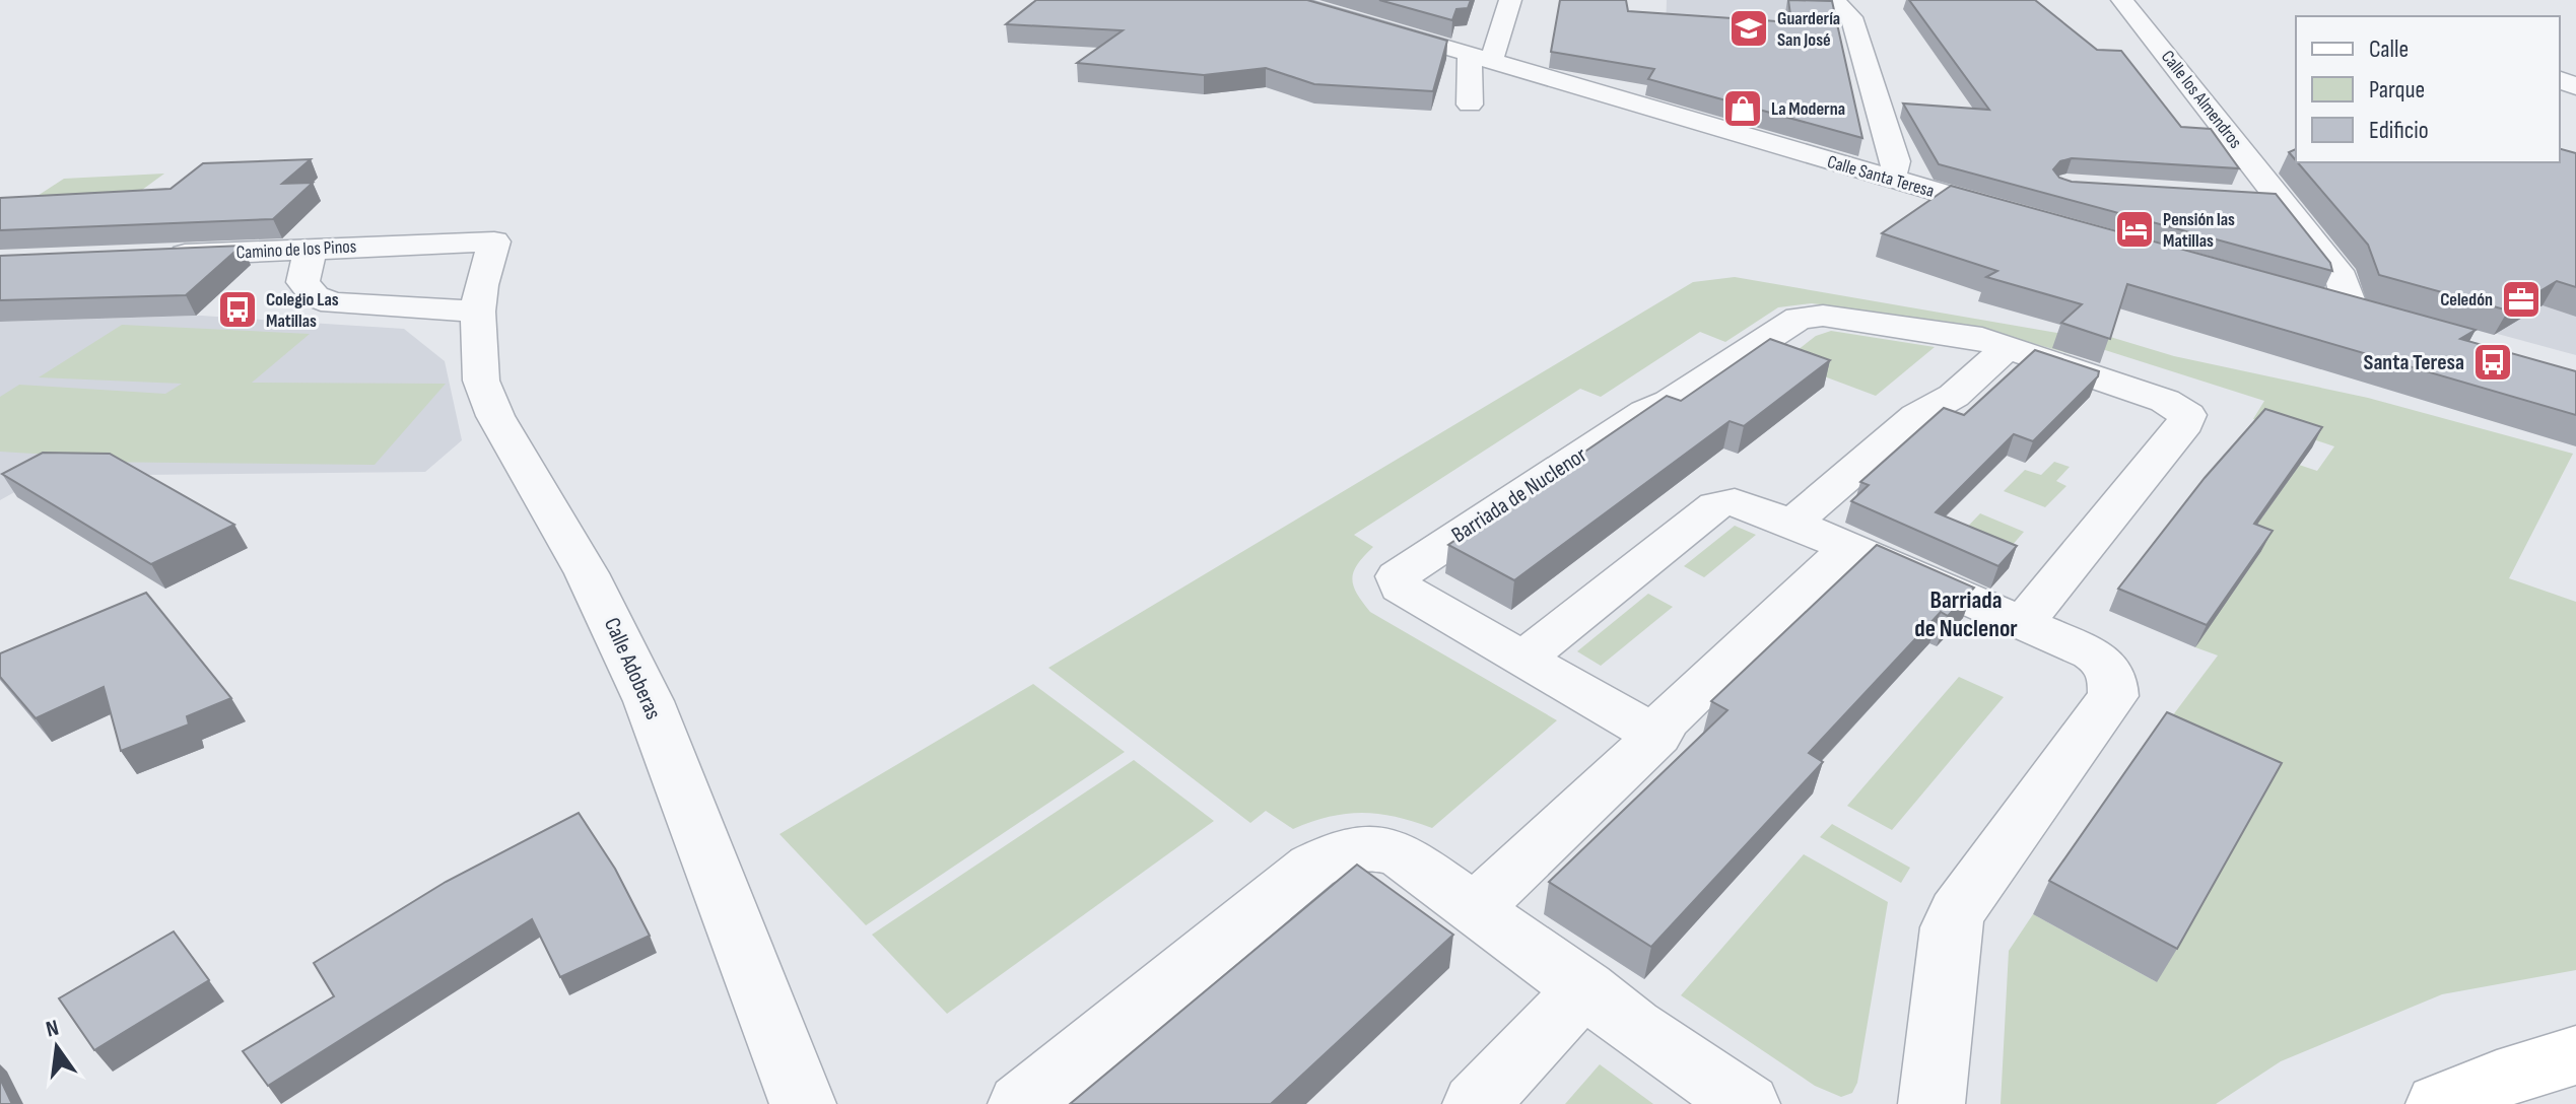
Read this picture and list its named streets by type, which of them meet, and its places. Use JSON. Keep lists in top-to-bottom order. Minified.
{"streets":{"street":["Calle los Almendros","Calle Santa Teresa","Camino de los Pinos","Barriada de Nuclenor","Calle Adoberas"]},"crossings":[["Camino de los Pinos","Calle Adoberas"]],"districts":["Barriada de Nuclenor"],"places":{"school or university":["Guardería San José"],"shop":["La Moderna"],"hotel":["Pensión las Matillas"],"office":["Celedón"],"bus stop":["Colegio Las Matillas","Santa Teresa"]},"legend":["Calle","Parque","Edificio"],"north":"top"}
